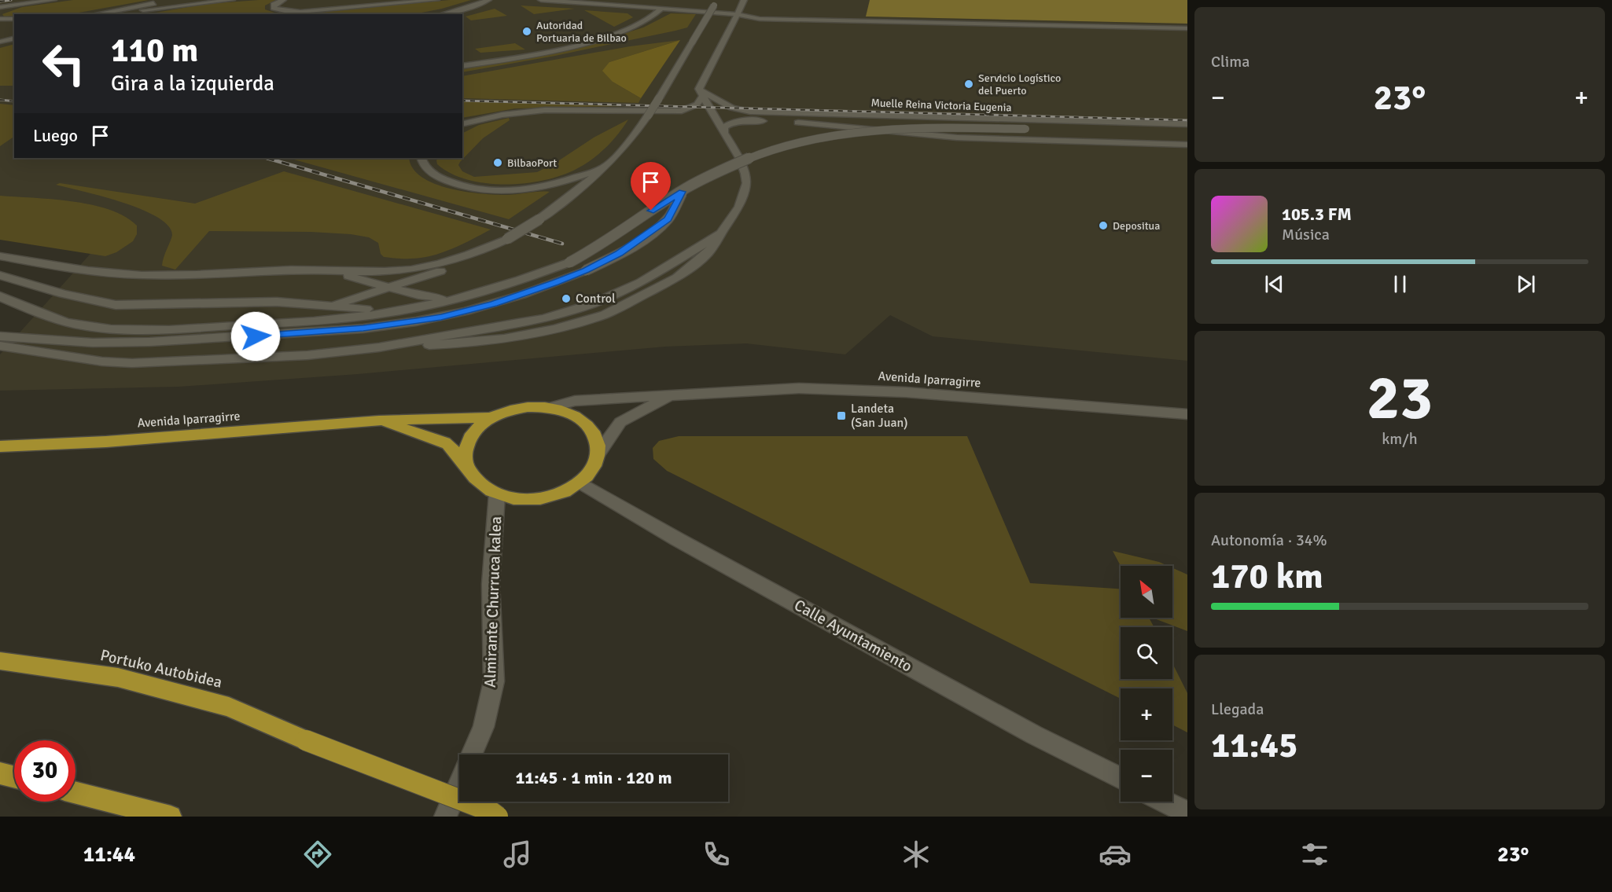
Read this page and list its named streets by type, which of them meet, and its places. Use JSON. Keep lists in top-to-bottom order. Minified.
{"streets":{"highway":["Avenida Iparragirre","Portuko Autobidea"],"street":["Muelle Reina Victoria Eugenia","Almirante Churruca kalea","Calle Ayuntamiento"]},"crossings":[["Avenida Iparragirre","Almirante Churruca kalea"],["Avenida Iparragirre","Calle Ayuntamiento"],["Almirante Churruca kalea","Calle Ayuntamiento"]],"places":{"other":["Autoridad Portuaria de Bilbao","Servicio Logístico del Puerto","BilbaoPort","Depositua","Control"],"transit":["Landeta (San Juan)"]},"north":"top left","page":{"tile":["Clima",["23","km/h"],["Autonomía · 34%","170 km"],["Llegada","11:45"]],"turn":["110 m","Gira a la izquierda"],"heat":["−","23°","+"],"then":"Luego","song":["105.3 FM","Música"],"map_buttons":["+","−"],"limit":"30","trip":"11:45 · 1 min · 120 m","tabs":["11:44","23°"]}}
